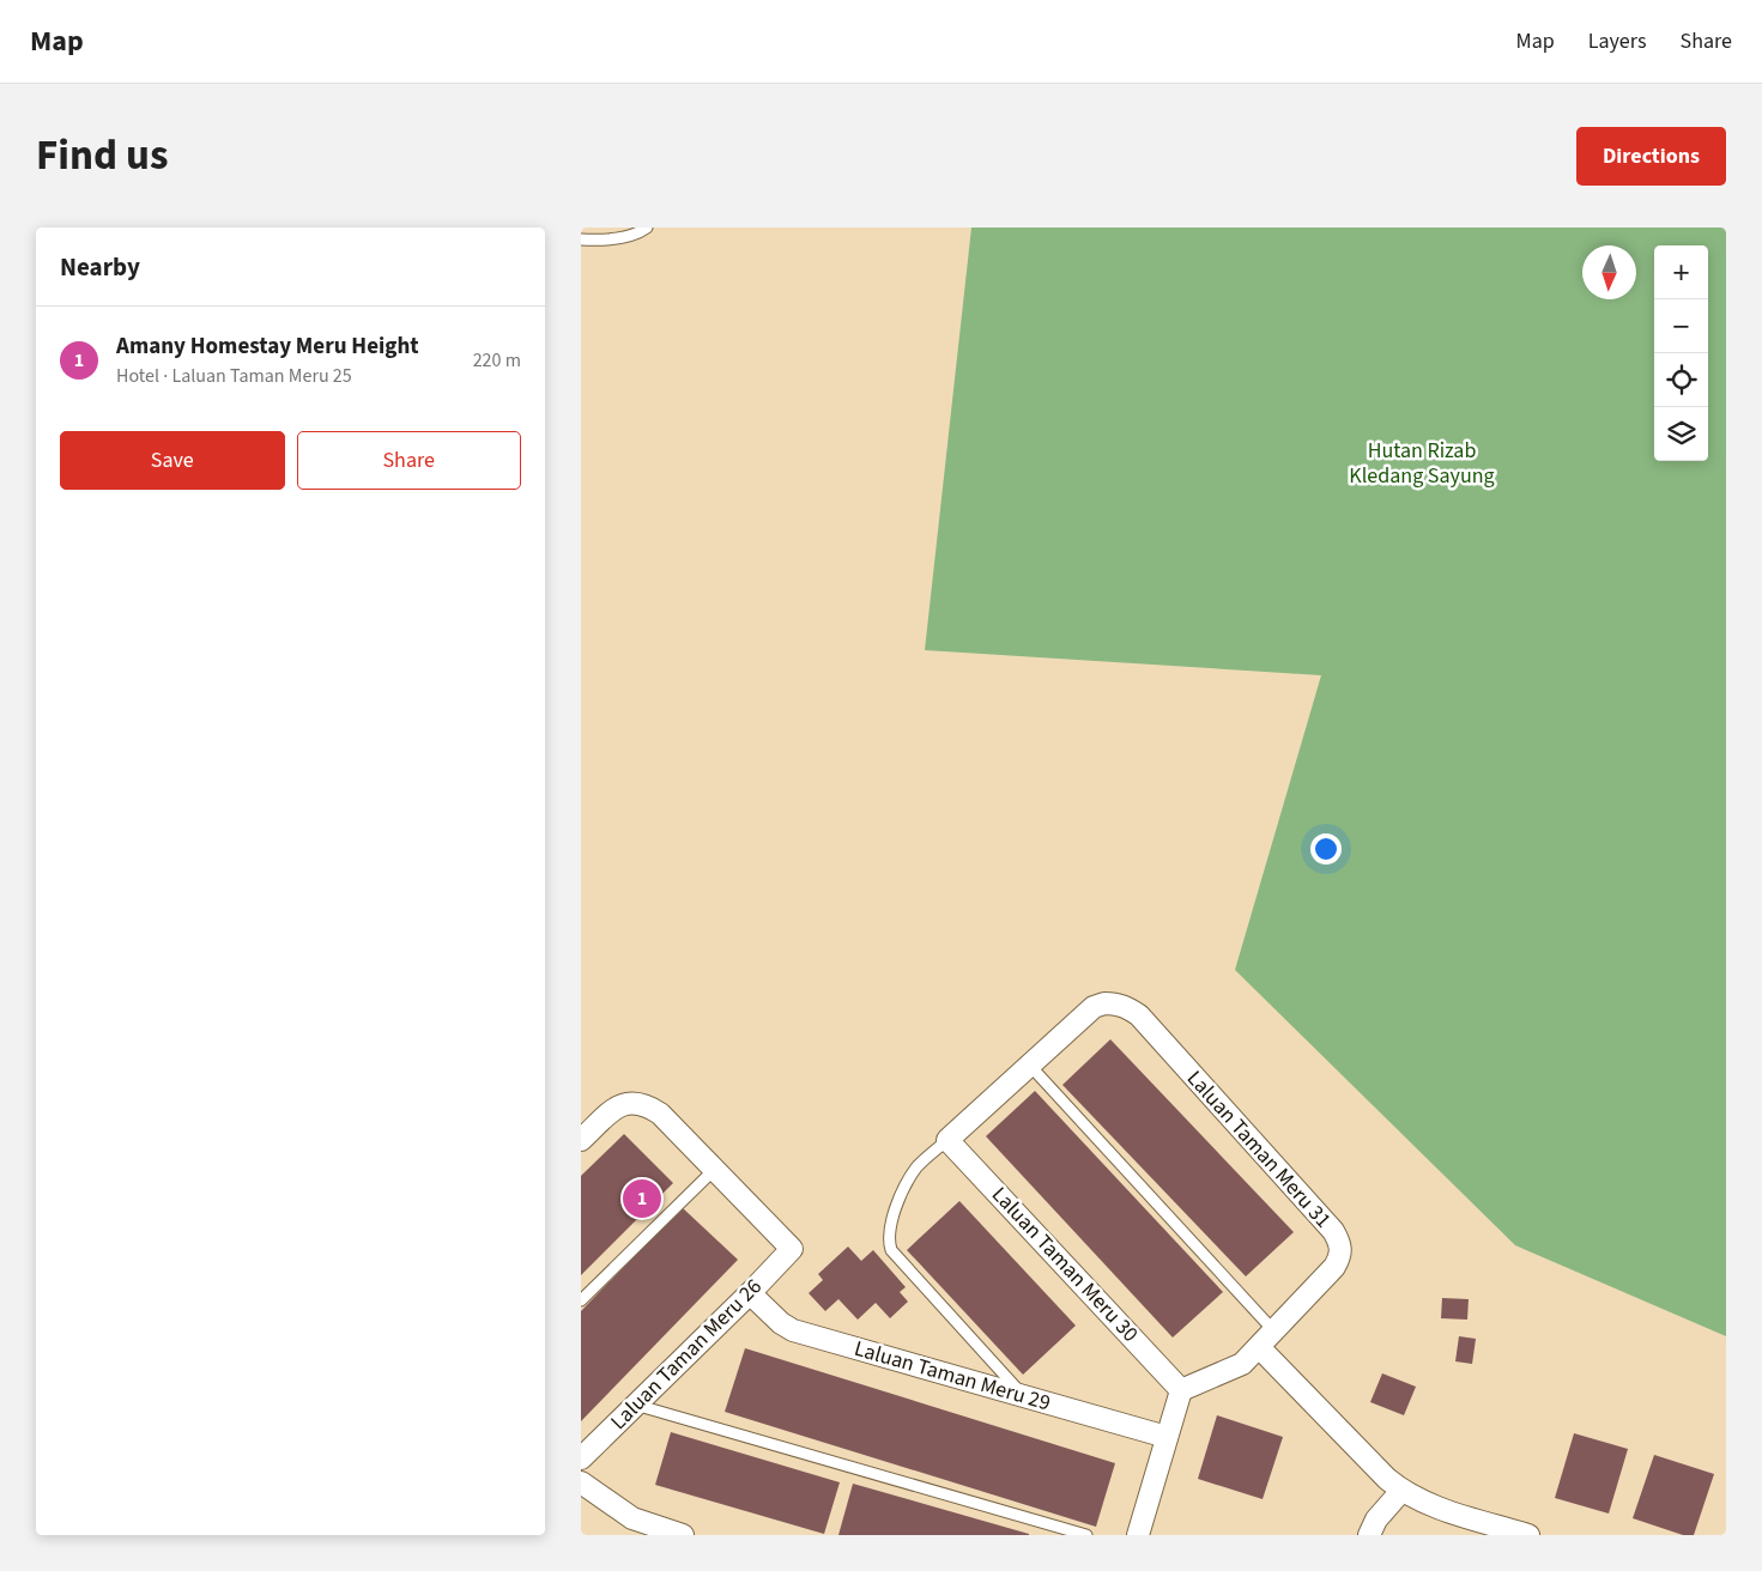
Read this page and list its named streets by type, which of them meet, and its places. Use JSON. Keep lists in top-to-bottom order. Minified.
{"streets":{"street":["Laluan Taman Meru 31","Laluan Taman Meru 30","Laluan Taman Meru 26","Laluan Taman Meru 29"]},"crossings":[["Laluan Taman Meru 31","Laluan Taman Meru 30"],["Laluan Taman Meru 26","Laluan Taman Meru 29"]],"parks":["Hutan Rizab Kledang Sayung"],"north":"bottom","page":{"header":"Map","nav":["Map","Layers","Share"],"title":"Find us","buttons":["Directions",["Save","Share"]],"heading":"Nearby","map_buttons":["+","−"],"list":[{"mark":"1","name":"Amany Homestay Meru Height","note":"Hotel · Laluan Taman Meru 25","value":"220 m"}],"pins":"1"}}
